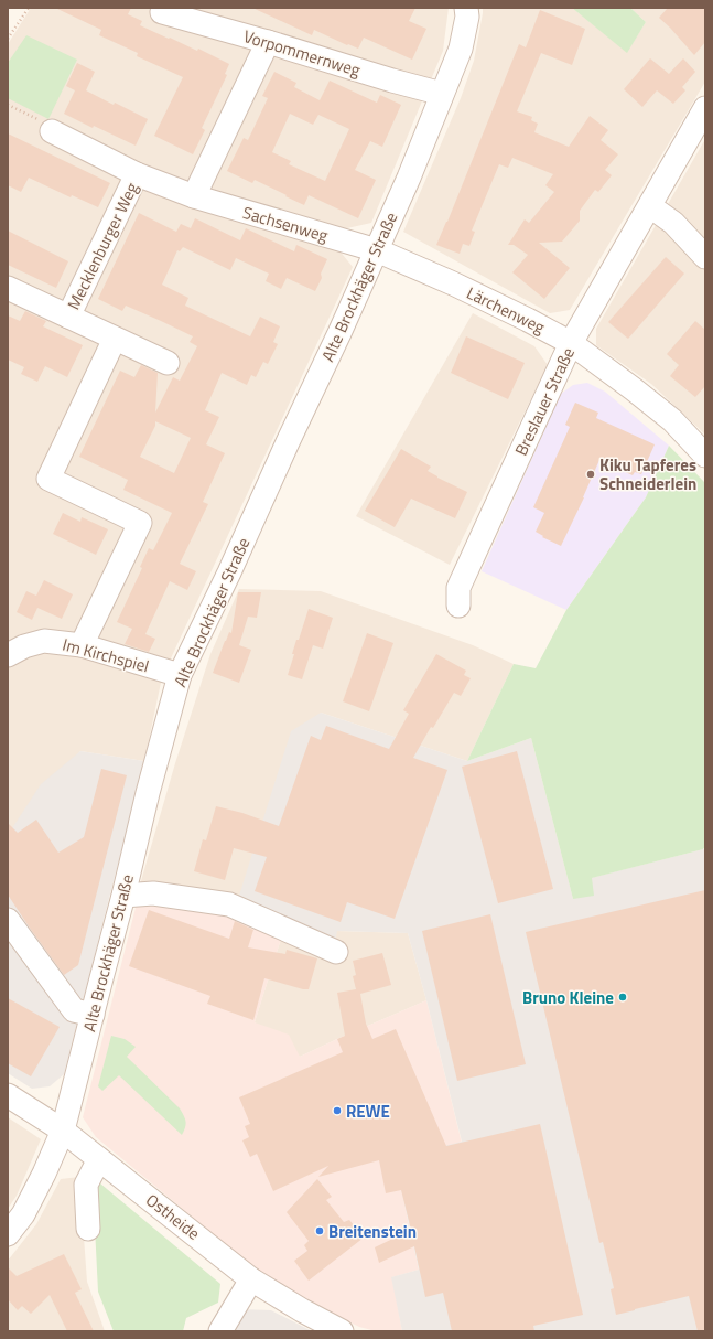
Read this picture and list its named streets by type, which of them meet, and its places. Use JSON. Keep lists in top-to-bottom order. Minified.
{"streets":{"street":["Vorpommernweg","Sachsenweg","Mecklenburger Weg","Alte Brockhäger Straße","Lärchenweg","Breslauer Straße","Im Kirchspiel","Ostheide"]},"crossings":[["Vorpommernweg","Alte Brockhäger Straße"],["Sachsenweg","Mecklenburger Weg"],["Sachsenweg","Alte Brockhäger Straße"],["Sachsenweg","Lärchenweg"],["Alte Brockhäger Straße","Lärchenweg"],["Alte Brockhäger Straße","Im Kirchspiel"],["Alte Brockhäger Straße","Ostheide"],["Lärchenweg","Breslauer Straße"]],"places":["Kiku Tapferes Schneiderlein","Bruno Kleine","REWE","Breitenstein"]}
